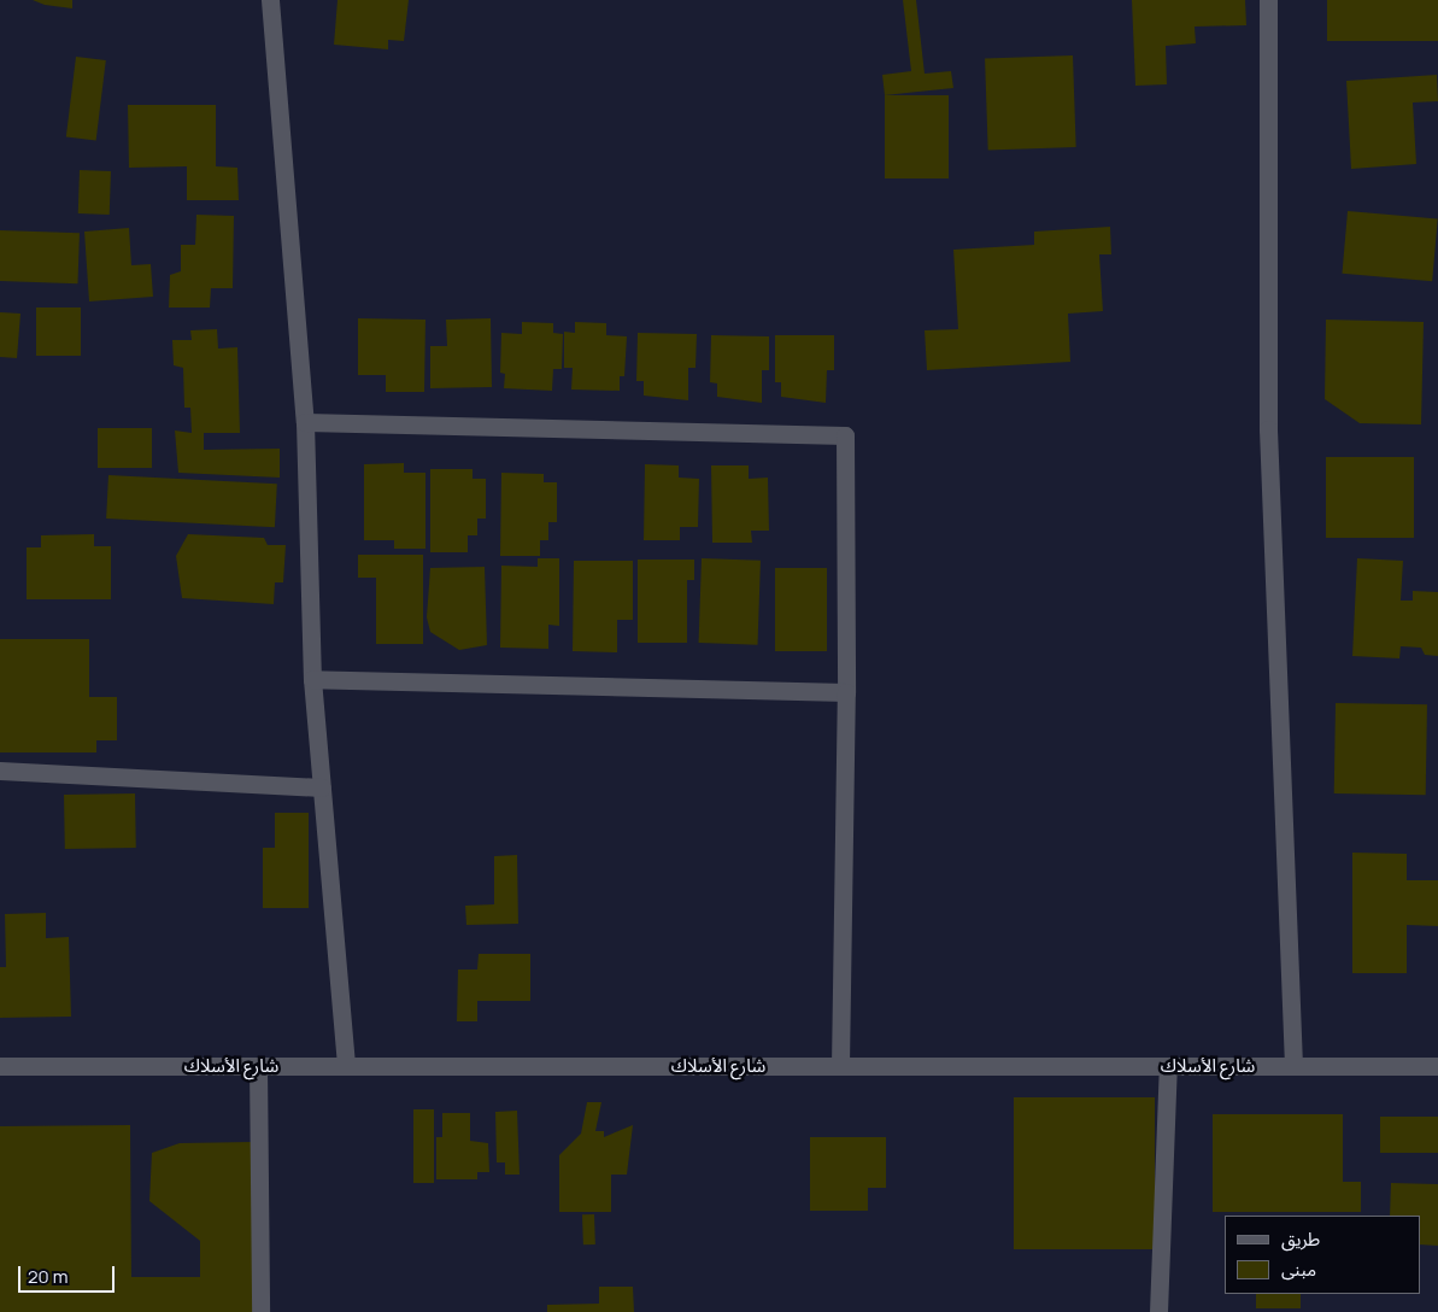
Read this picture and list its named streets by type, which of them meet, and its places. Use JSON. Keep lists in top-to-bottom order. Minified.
{"streets":{"street":["شارع الأسلاك"]},"legend":["طريق","مبنى"],"scale_bar":"20 m"}
